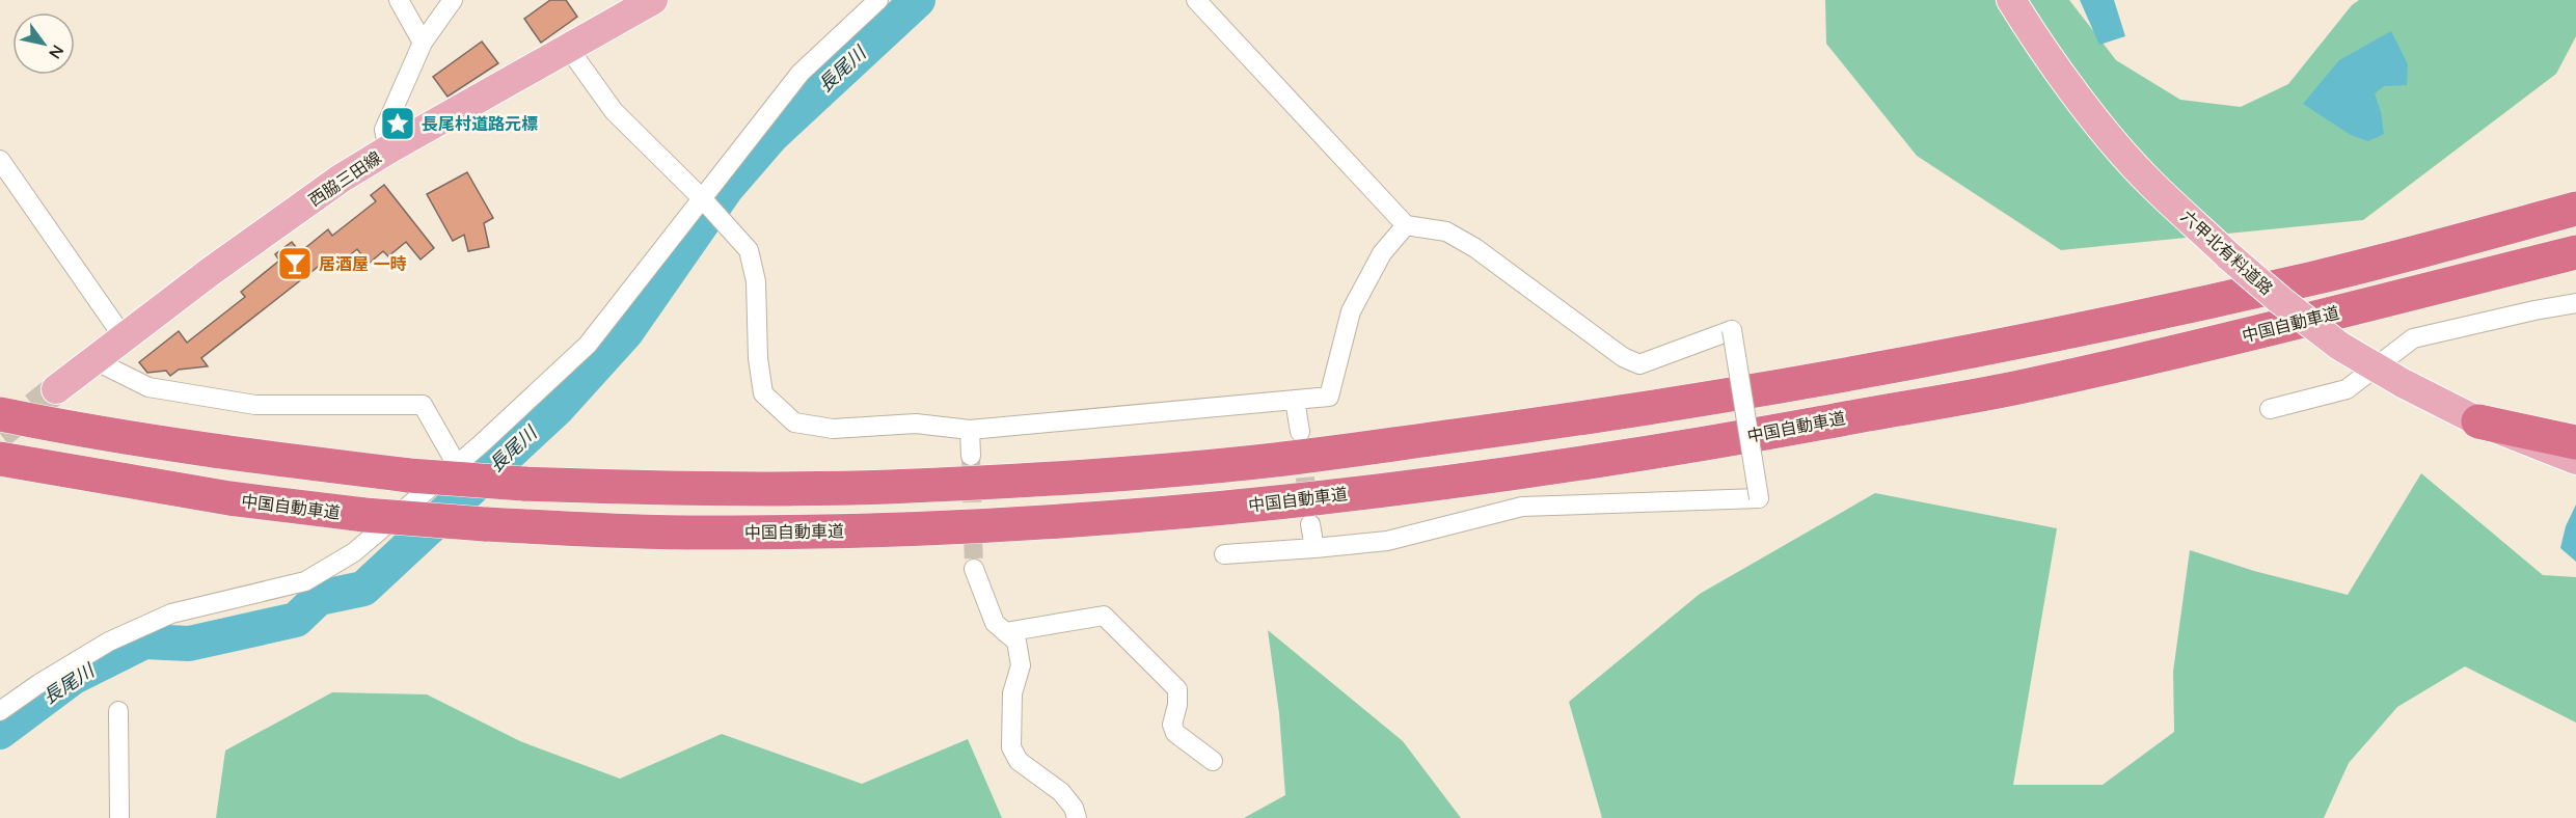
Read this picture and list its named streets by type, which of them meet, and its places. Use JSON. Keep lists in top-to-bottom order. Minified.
{"streets":{"highway":["中国自動車道"],"main road":["西脇三田線","六甲北有料道路"]},"water":["長尾川"],"places":{"place":["長尾村道路元標"],"bar":["居酒屋 一時"]},"north":"bottom right"}
